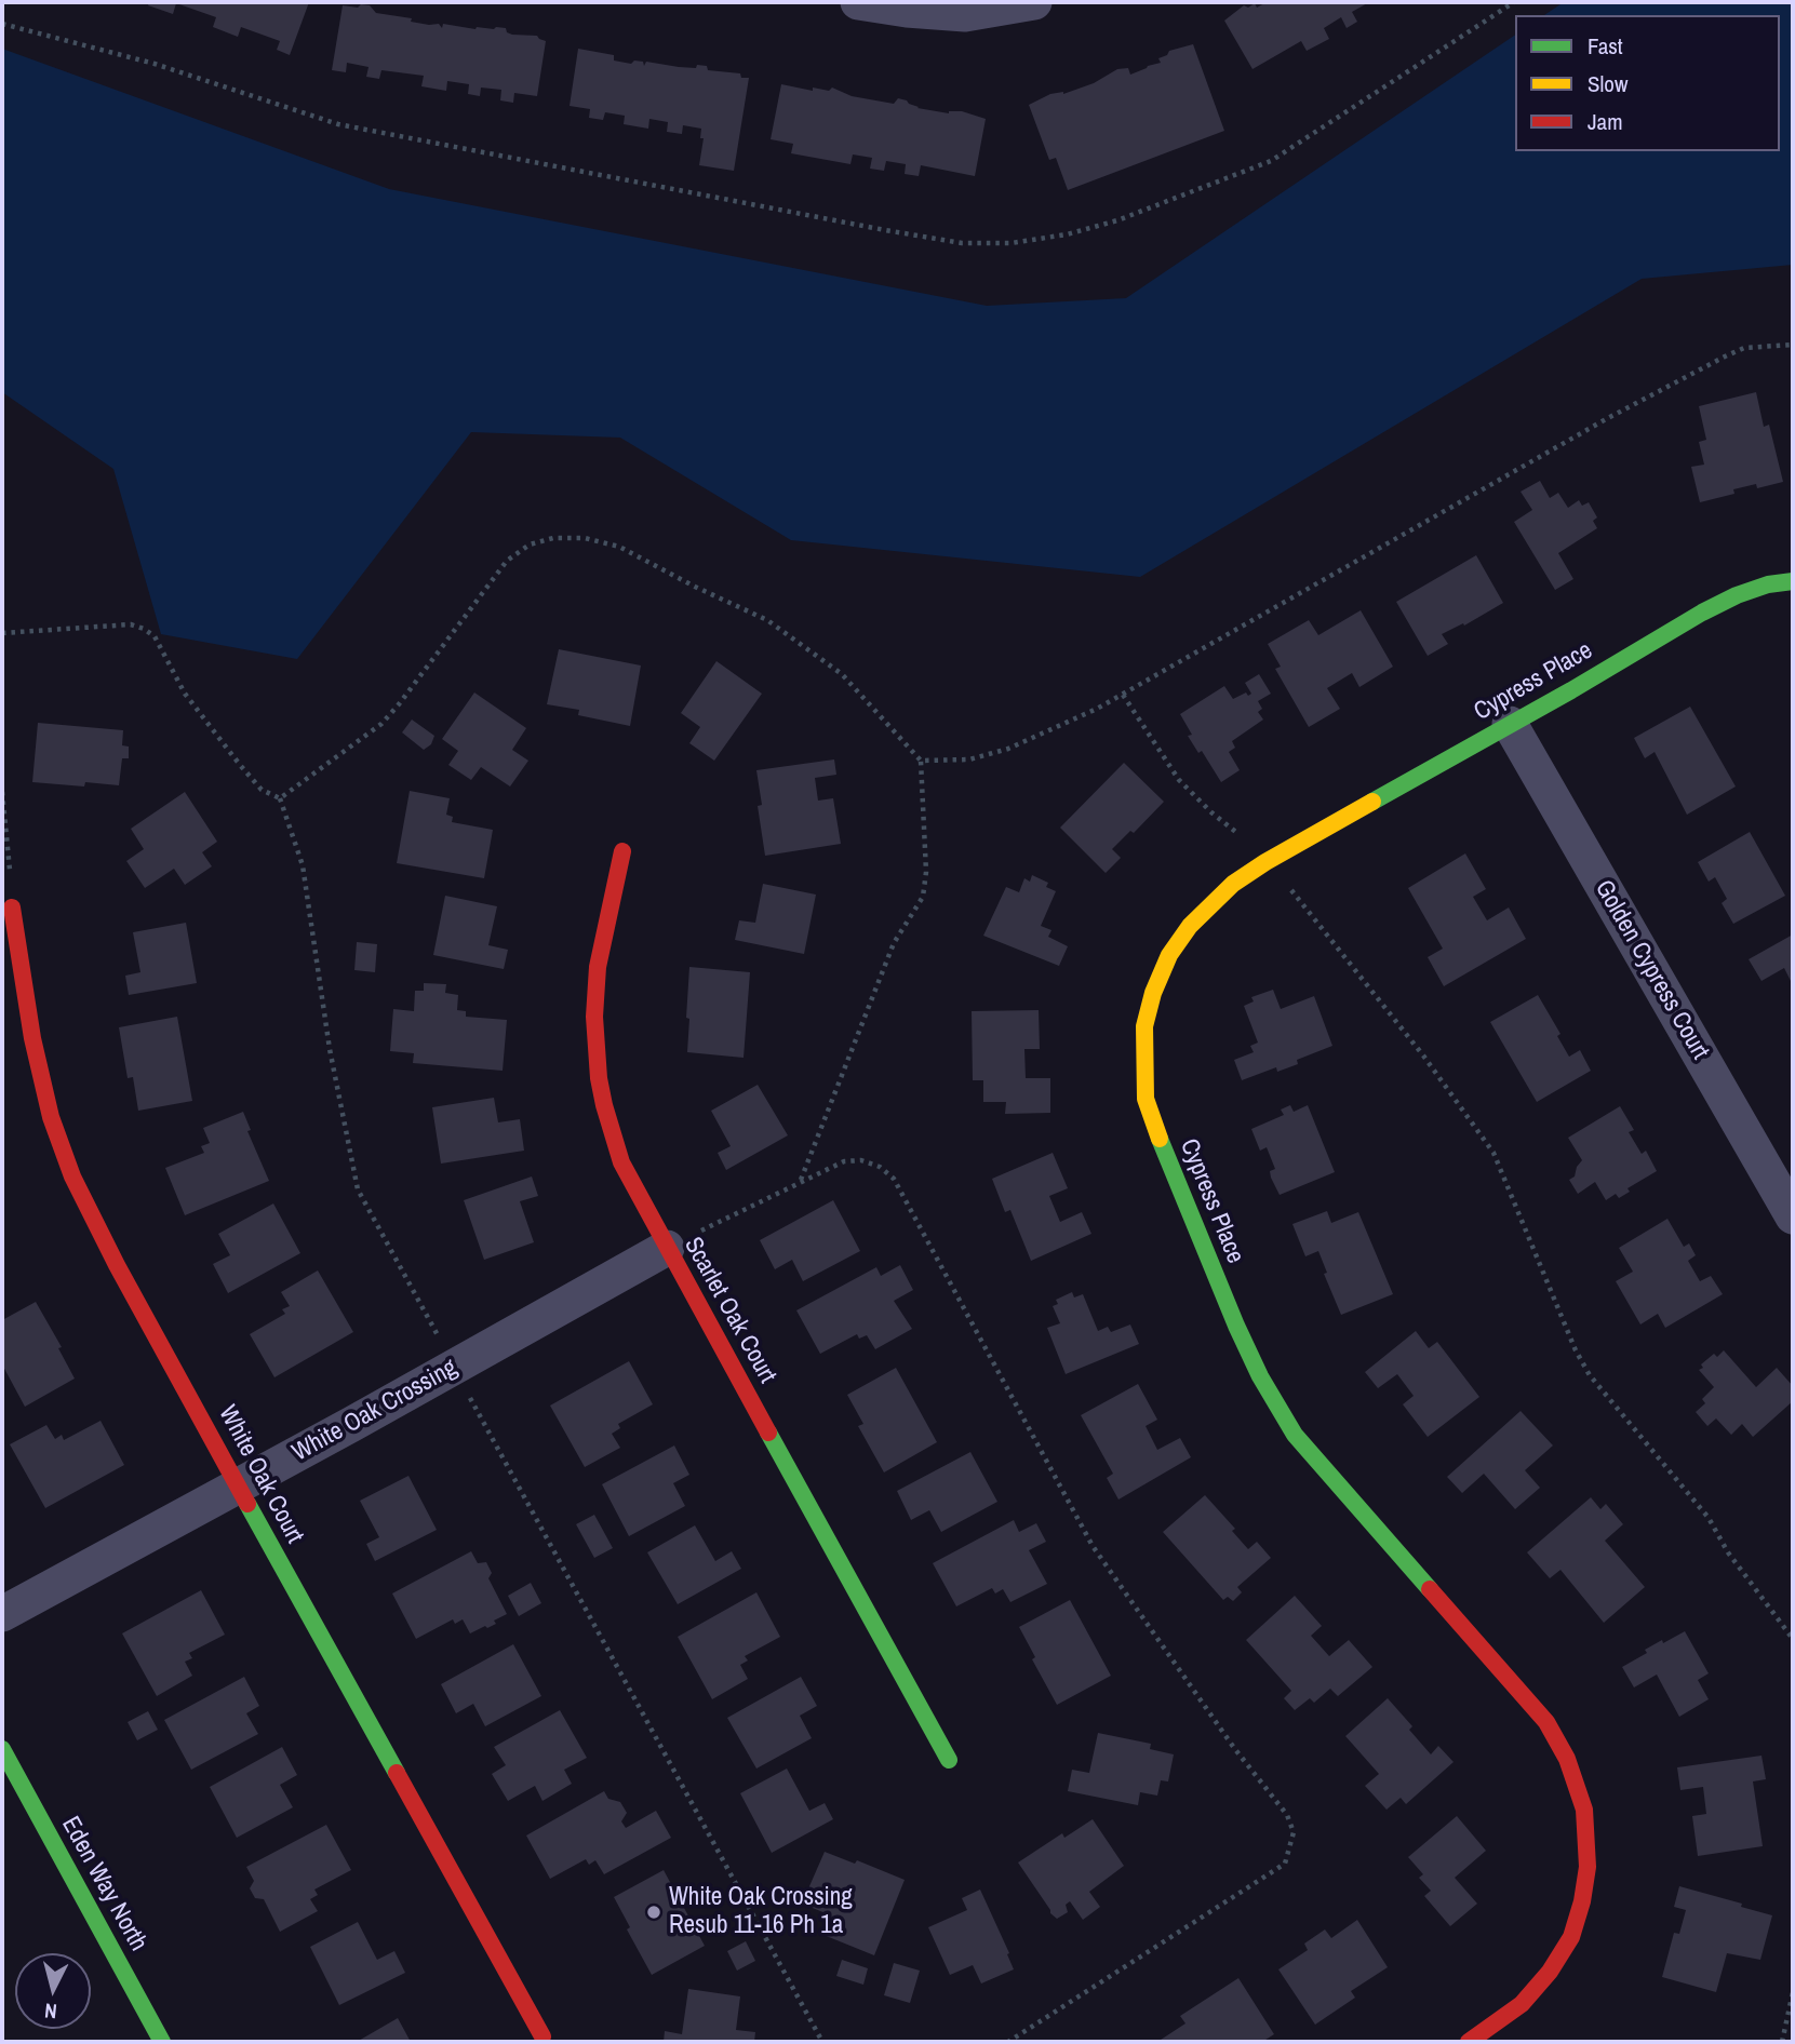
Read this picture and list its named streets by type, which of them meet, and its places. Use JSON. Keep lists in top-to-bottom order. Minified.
{"streets":{"street":["Cypress Place","Golden Cypress Court","Scarlet Oak Court","White Oak Crossing","White Oak Court","Eden Way North"]},"crossings":[["Cypress Place","Golden Cypress Court"],["Scarlet Oak Court","White Oak Crossing"],["White Oak Crossing","White Oak Court"]],"places":["White Oak Crossing Resub 11-16 Ph 1a"],"legend":["Fast","Slow","Jam"],"north":"bottom"}
